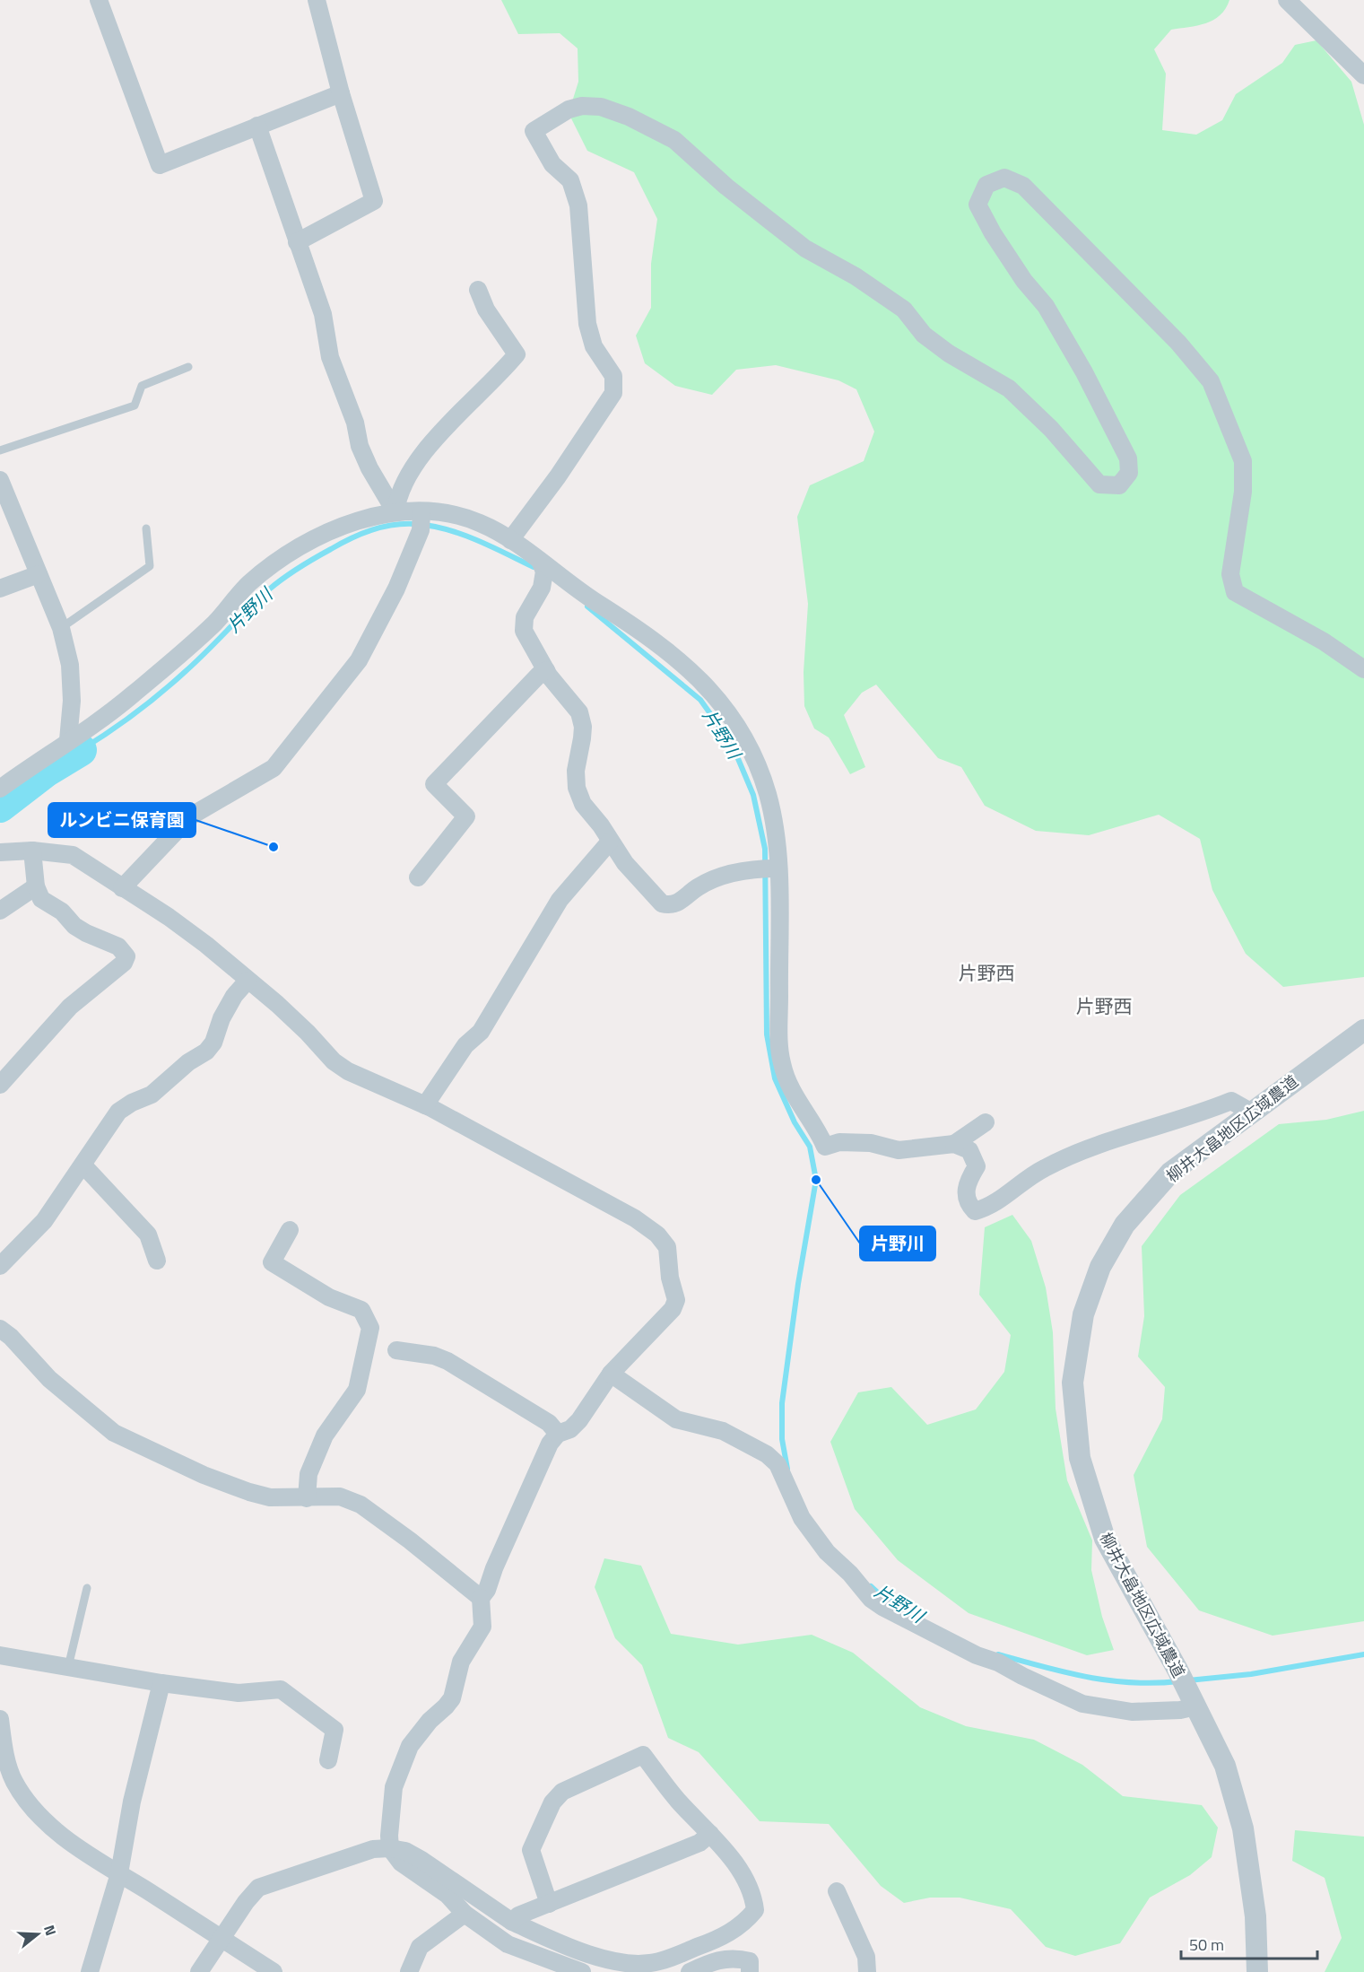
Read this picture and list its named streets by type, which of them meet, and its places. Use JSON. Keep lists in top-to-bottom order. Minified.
{"streets":{"street":["柳井大畠地区広域農道"]},"districts":["片野西","片野西"],"water":["片野川"],"places":["ルンビニ保育園","片野川"],"scale_bar":"50 m","north":"right"}
